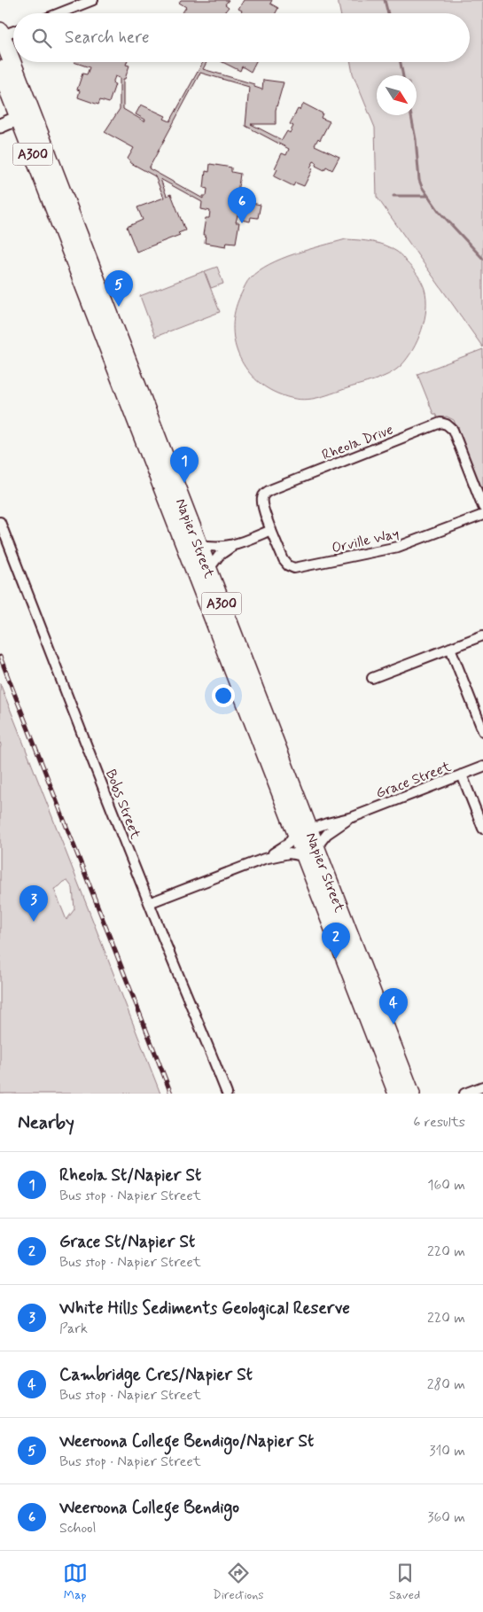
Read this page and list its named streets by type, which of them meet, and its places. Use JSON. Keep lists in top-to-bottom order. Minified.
{"streets":{"highway":["A300","Napier Street"],"street":["Rheola Drive","Orville Way","Grace Street","Bobs Street"]},"crossings":[["Rheola Drive","Orville Way"],["Napier Street","Grace Street"]],"north":"bottom right","page":{"search":"Search here","pins":["6","5","1","3","2","4"],"heading":["Nearby","6 results"],"list":[{"mark":"1","name":"Rheola St/Napier St","note":"Bus stop · Napier Street","value":"160 m"},{"mark":"2","name":"Grace St/Napier St","note":"Bus stop · Napier Street","value":"220 m"},{"mark":"3","name":"White Hills Sediments Geological Reserve","note":"Park","value":"220 m"},{"mark":"4","name":"Cambridge Cres/Napier St","note":"Bus stop · Napier Street","value":"280 m"},{"mark":"5","name":"Weeroona College Bendigo/Napier St","note":"Bus stop · Napier Street","value":"310 m"},{"mark":"6","name":"Weeroona College Bendigo","note":"School","value":"360 m"}],"nav":["Map","Directions","Saved"]}}
